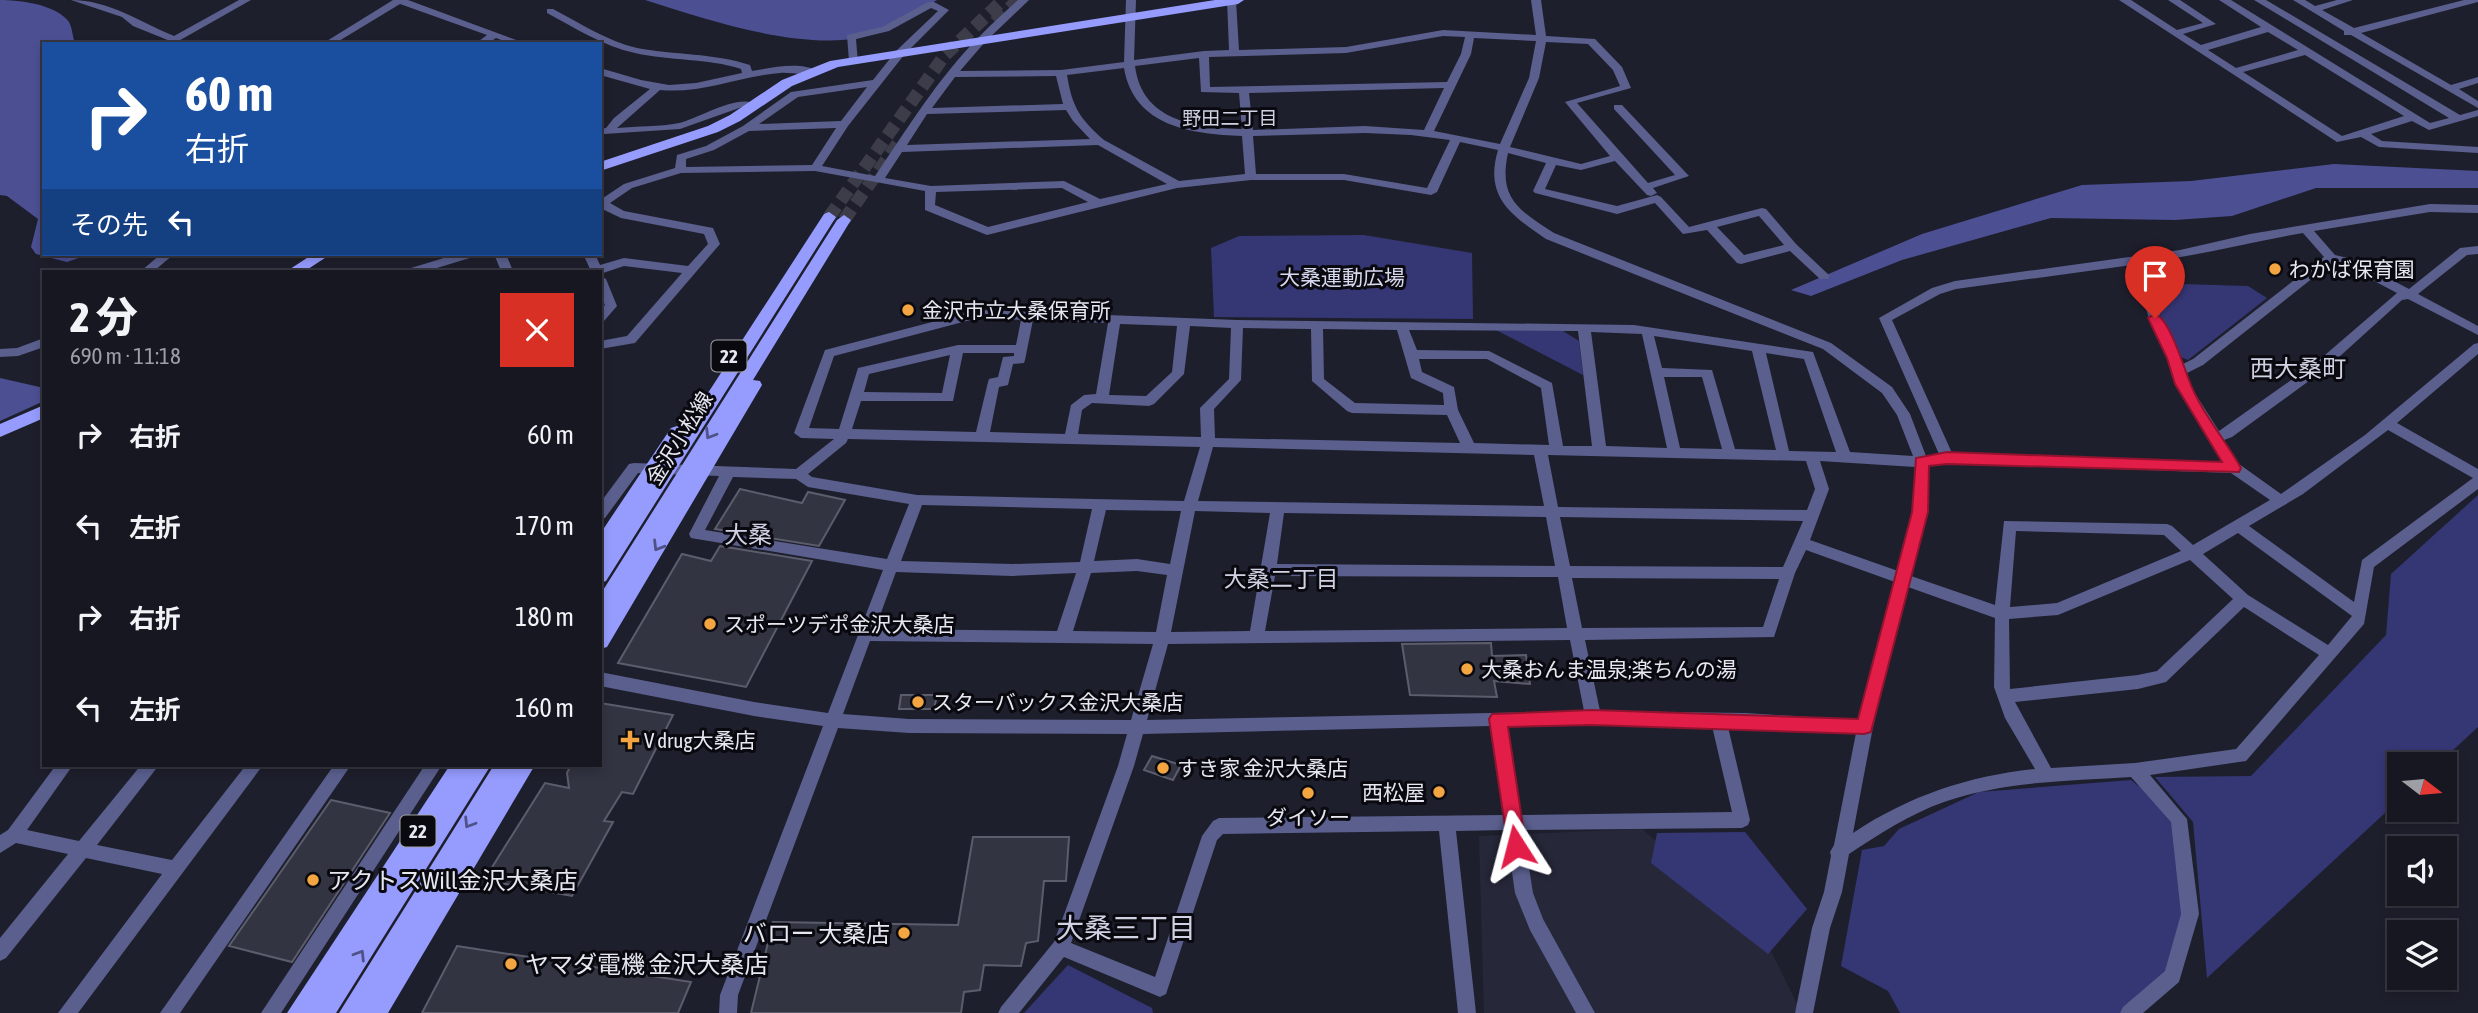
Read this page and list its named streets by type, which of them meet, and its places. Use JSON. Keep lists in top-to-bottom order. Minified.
{"streets":{"main road":["22","金沢小松線"]},"crossings":[["22","金沢小松線"]],"districts":["野田二丁目","西大桑町","大桑","大桑二丁目","大桑三丁目"],"parks":["大桑運動広場"],"places":{"other":["わかば保育園","金沢市立大桑保育所","スポーツデポ金沢大桑店","大桑おんま温泉;楽ちんの湯","スターバックス金沢大桑店","すき家 金沢大桑店","西松屋","ダイソー","アクトスWill金沢大桑店","バロー 大桑店","ヤマダ電機 金沢大桑店"],"health":["V drug大桑店"]},"north":"right","page":{"turn":["60 m","右折"],"then":"その先","heading":["2 分","690 m · 11:18"],"list":[{"name":"右折","value":"60 m"},{"name":"左折","value":"170 m"},{"name":"右折","value":"180 m"},{"name":"左折","value":"160 m"}]}}
